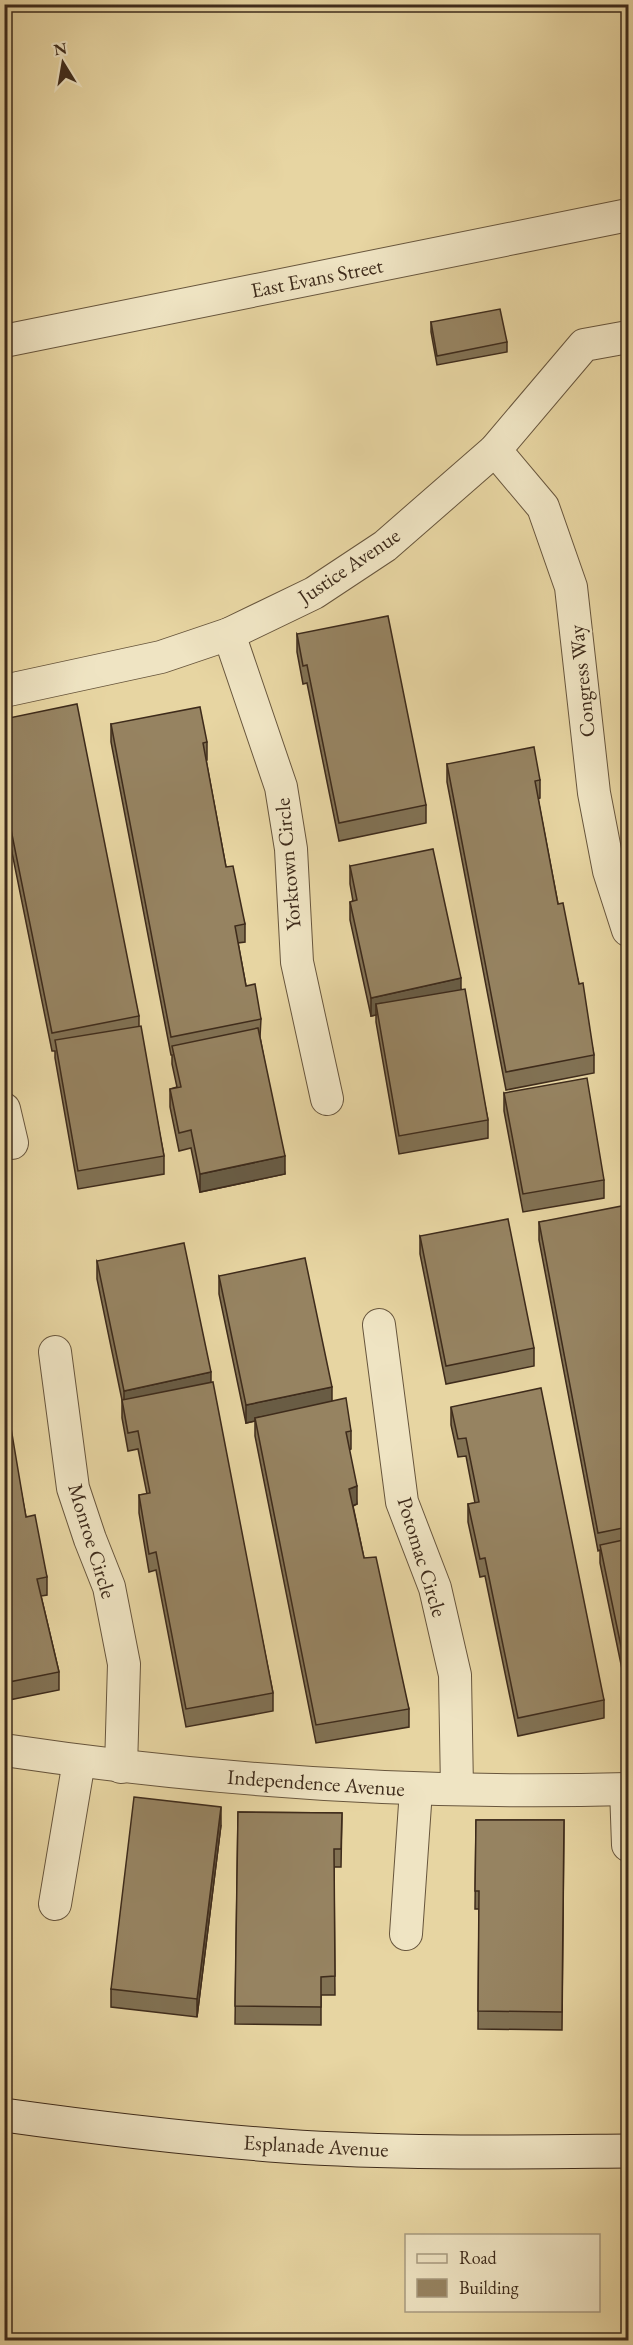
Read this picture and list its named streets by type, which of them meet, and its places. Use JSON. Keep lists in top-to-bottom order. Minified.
{"streets":{"main road":["Esplanade Avenue"],"street":["East Evans Street","Justice Avenue","Congress Way","Yorktown Circle","Monroe Circle","Potomac Circle","Independence Avenue"]},"crossings":[["Justice Avenue","Congress Way"],["Justice Avenue","Yorktown Circle"],["Monroe Circle","Independence Avenue"],["Potomac Circle","Independence Avenue"]],"legend":["Road","Building"],"north":"top"}
